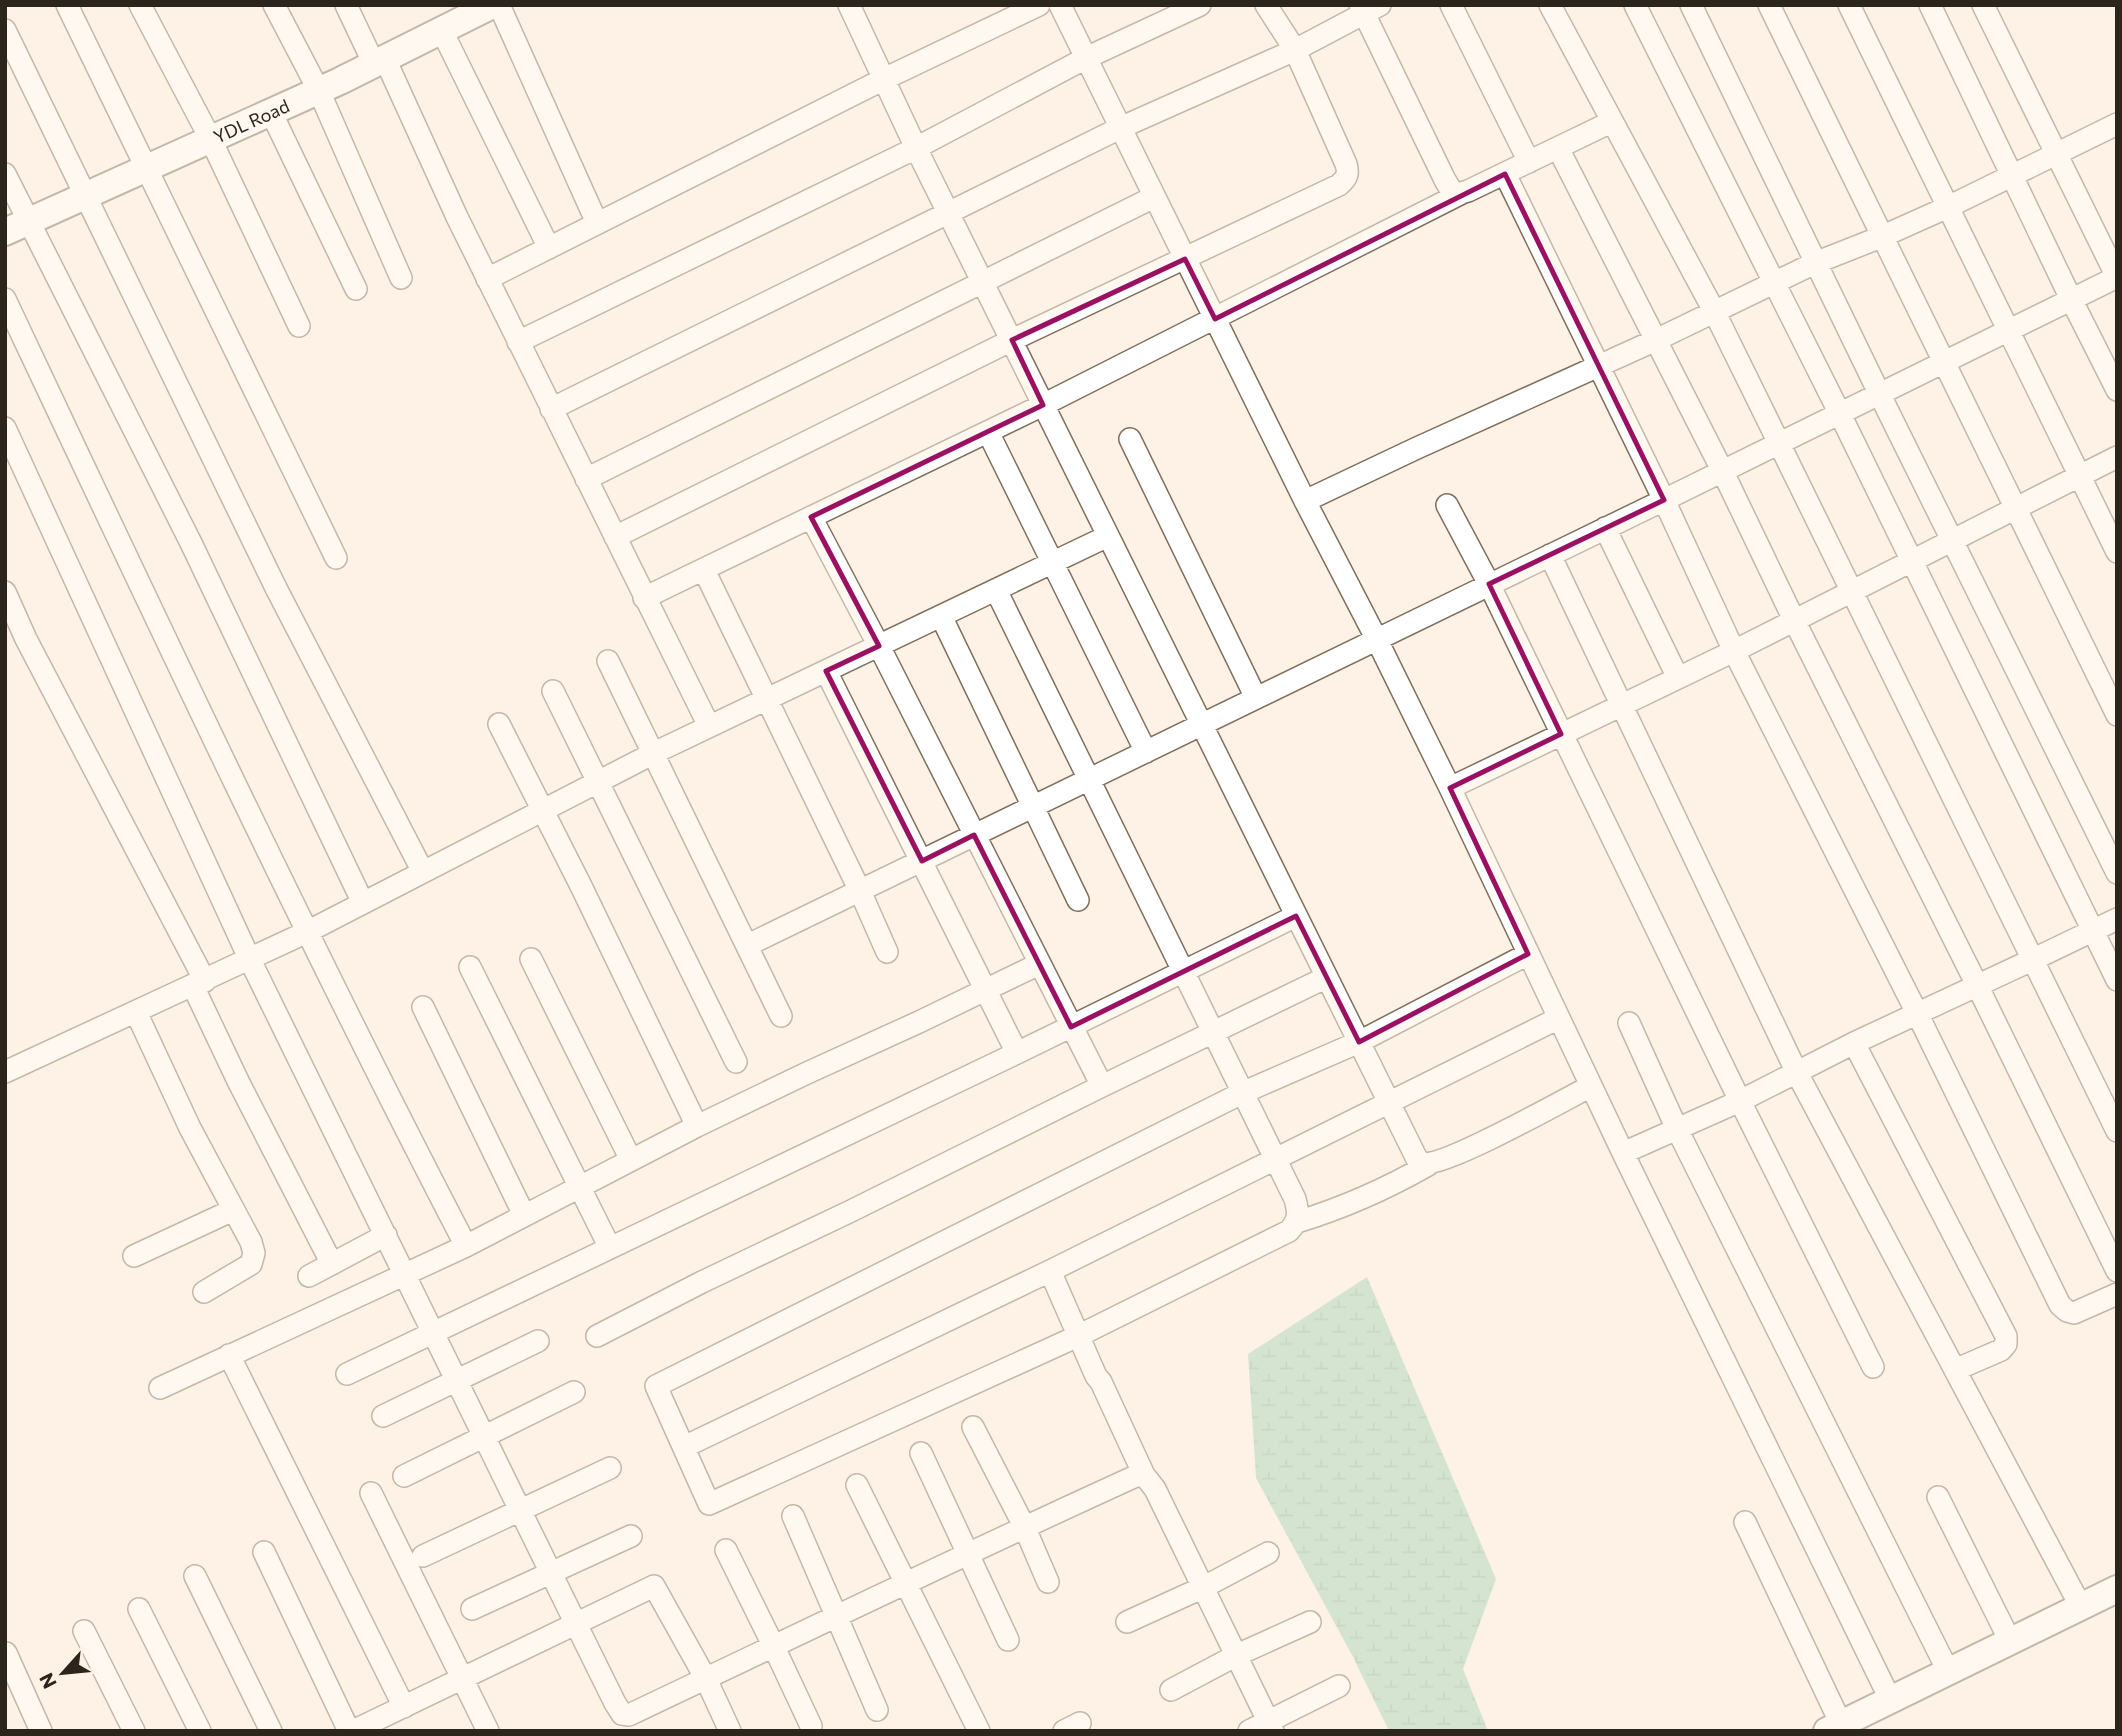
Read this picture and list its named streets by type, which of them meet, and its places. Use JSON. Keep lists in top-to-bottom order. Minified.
{"streets":{"street":["YDL Road"]},"north":"bottom left"}
